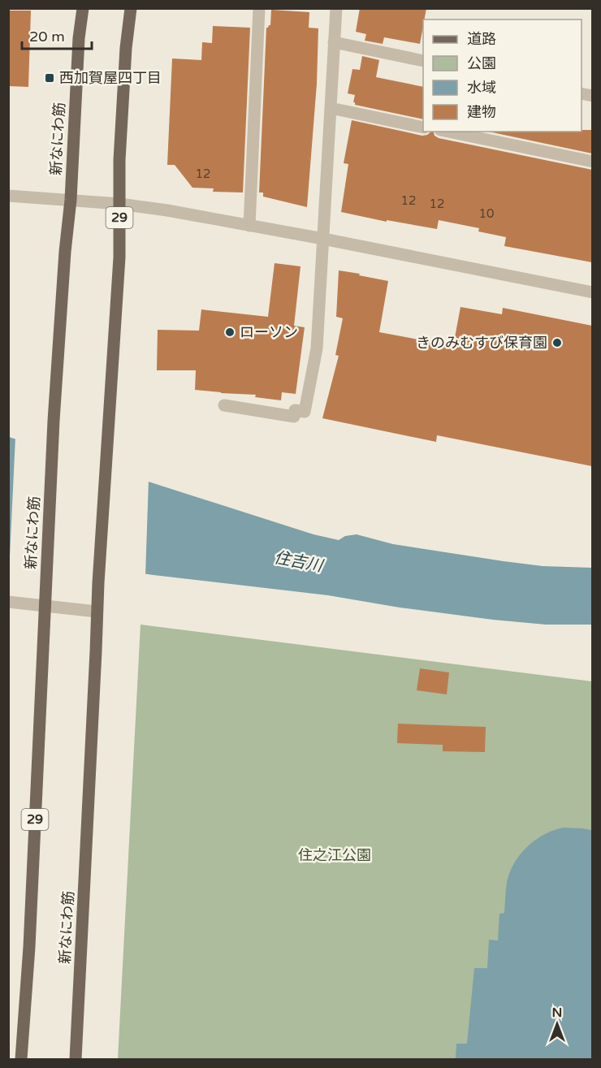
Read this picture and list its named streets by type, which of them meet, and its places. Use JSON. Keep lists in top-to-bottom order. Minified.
{"streets":{"main road":["新なにわ筋","29"]},"water":["住吉川"],"parks":["住之江公園"],"places":{"transit":["西加賀屋四丁目"],"other":["ローソン","きのみむすび保育園"]},"house_numbers":["12","12","12","10"],"legend":["道路","公園","水域","建物"],"scale_bar":"20 m","north":"top"}
